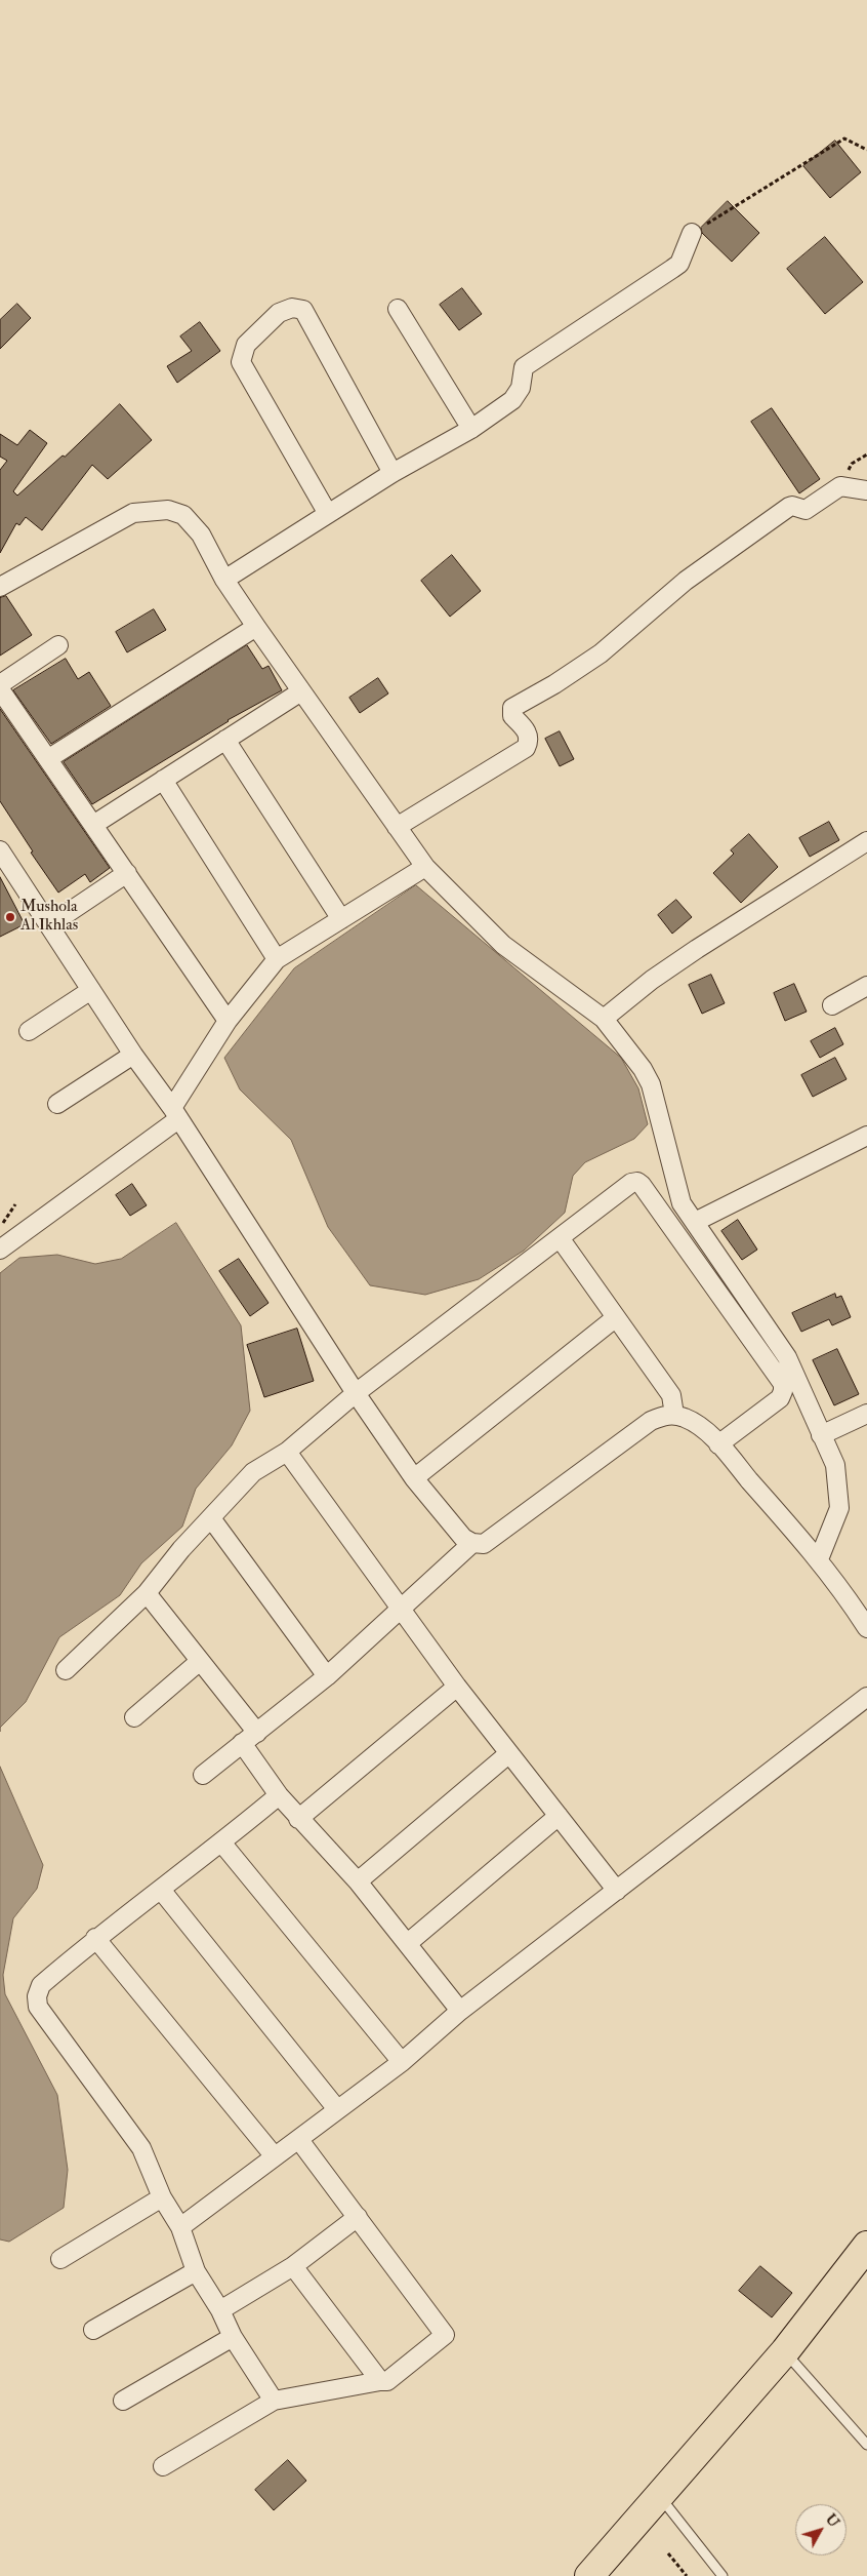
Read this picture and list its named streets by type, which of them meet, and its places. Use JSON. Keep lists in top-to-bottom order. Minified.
{"places":["Mushola Al Ikhlas"],"north":"top right"}
